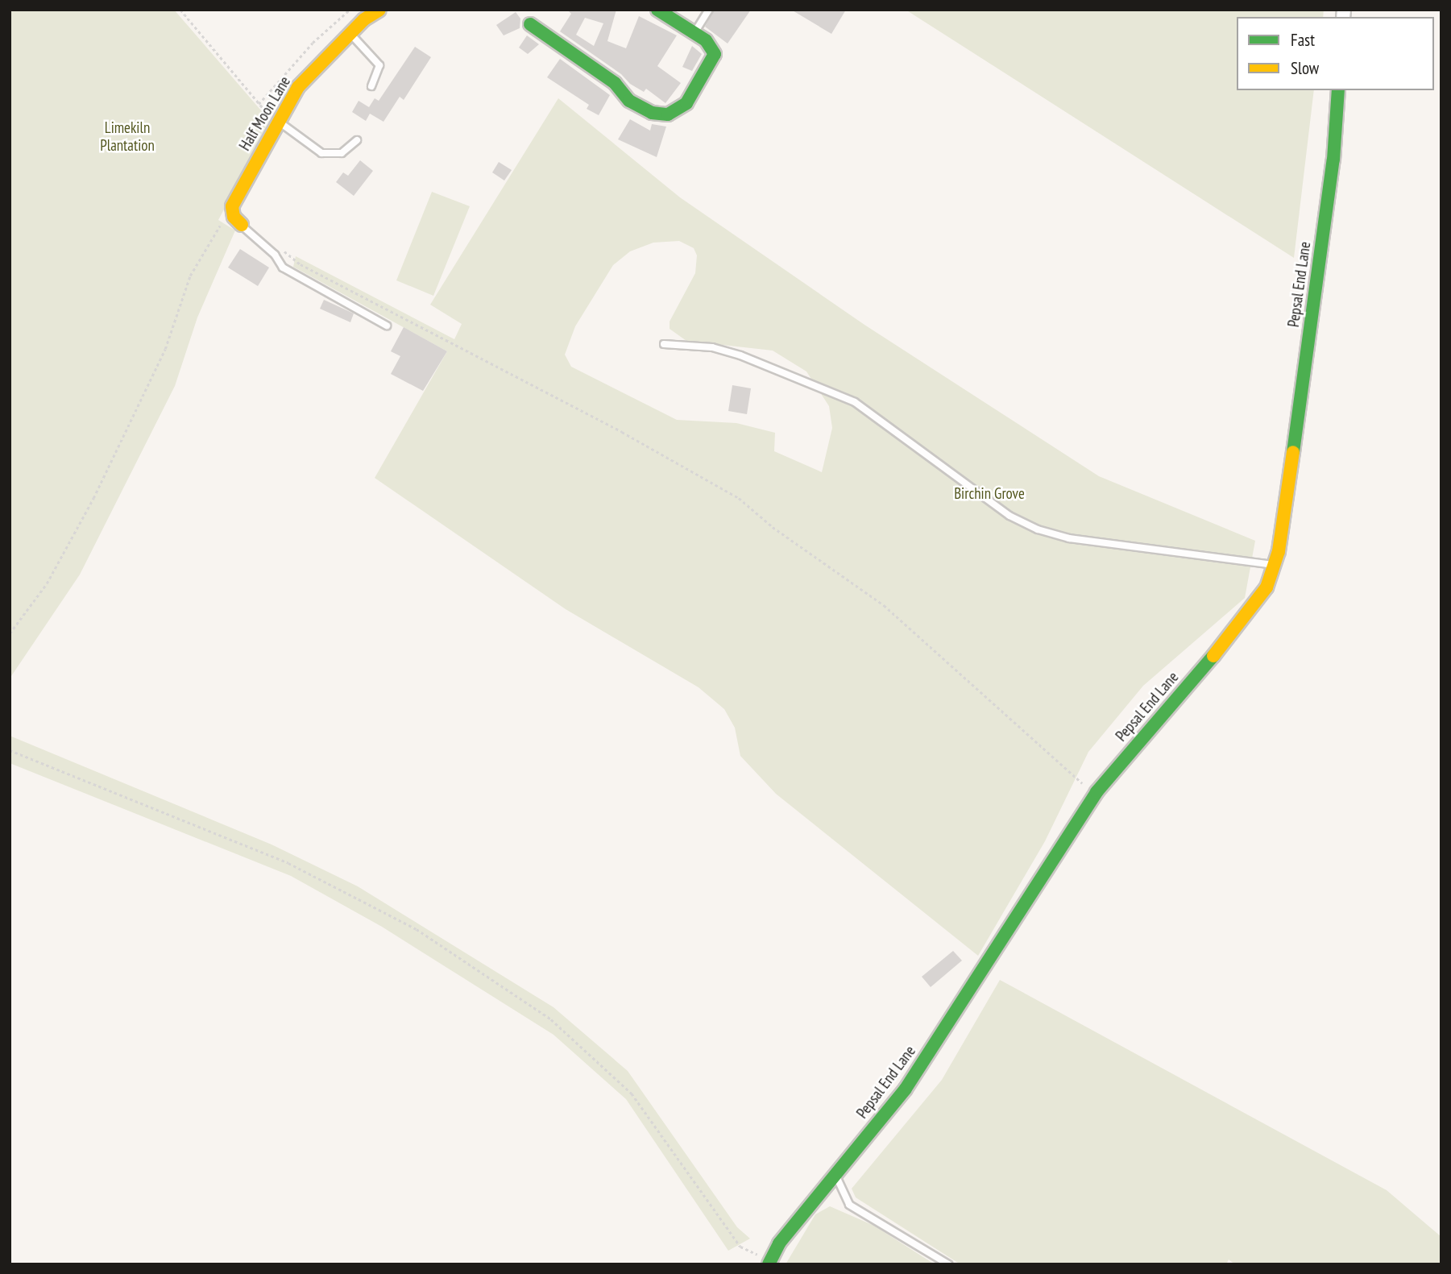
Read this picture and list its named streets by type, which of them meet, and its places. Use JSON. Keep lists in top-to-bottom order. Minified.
{"streets":{"street":["Half Moon Lane","Pepsal End Lane"]},"parks":["Limekiln Plantation","Birchin Grove"],"legend":["Fast","Slow"]}
